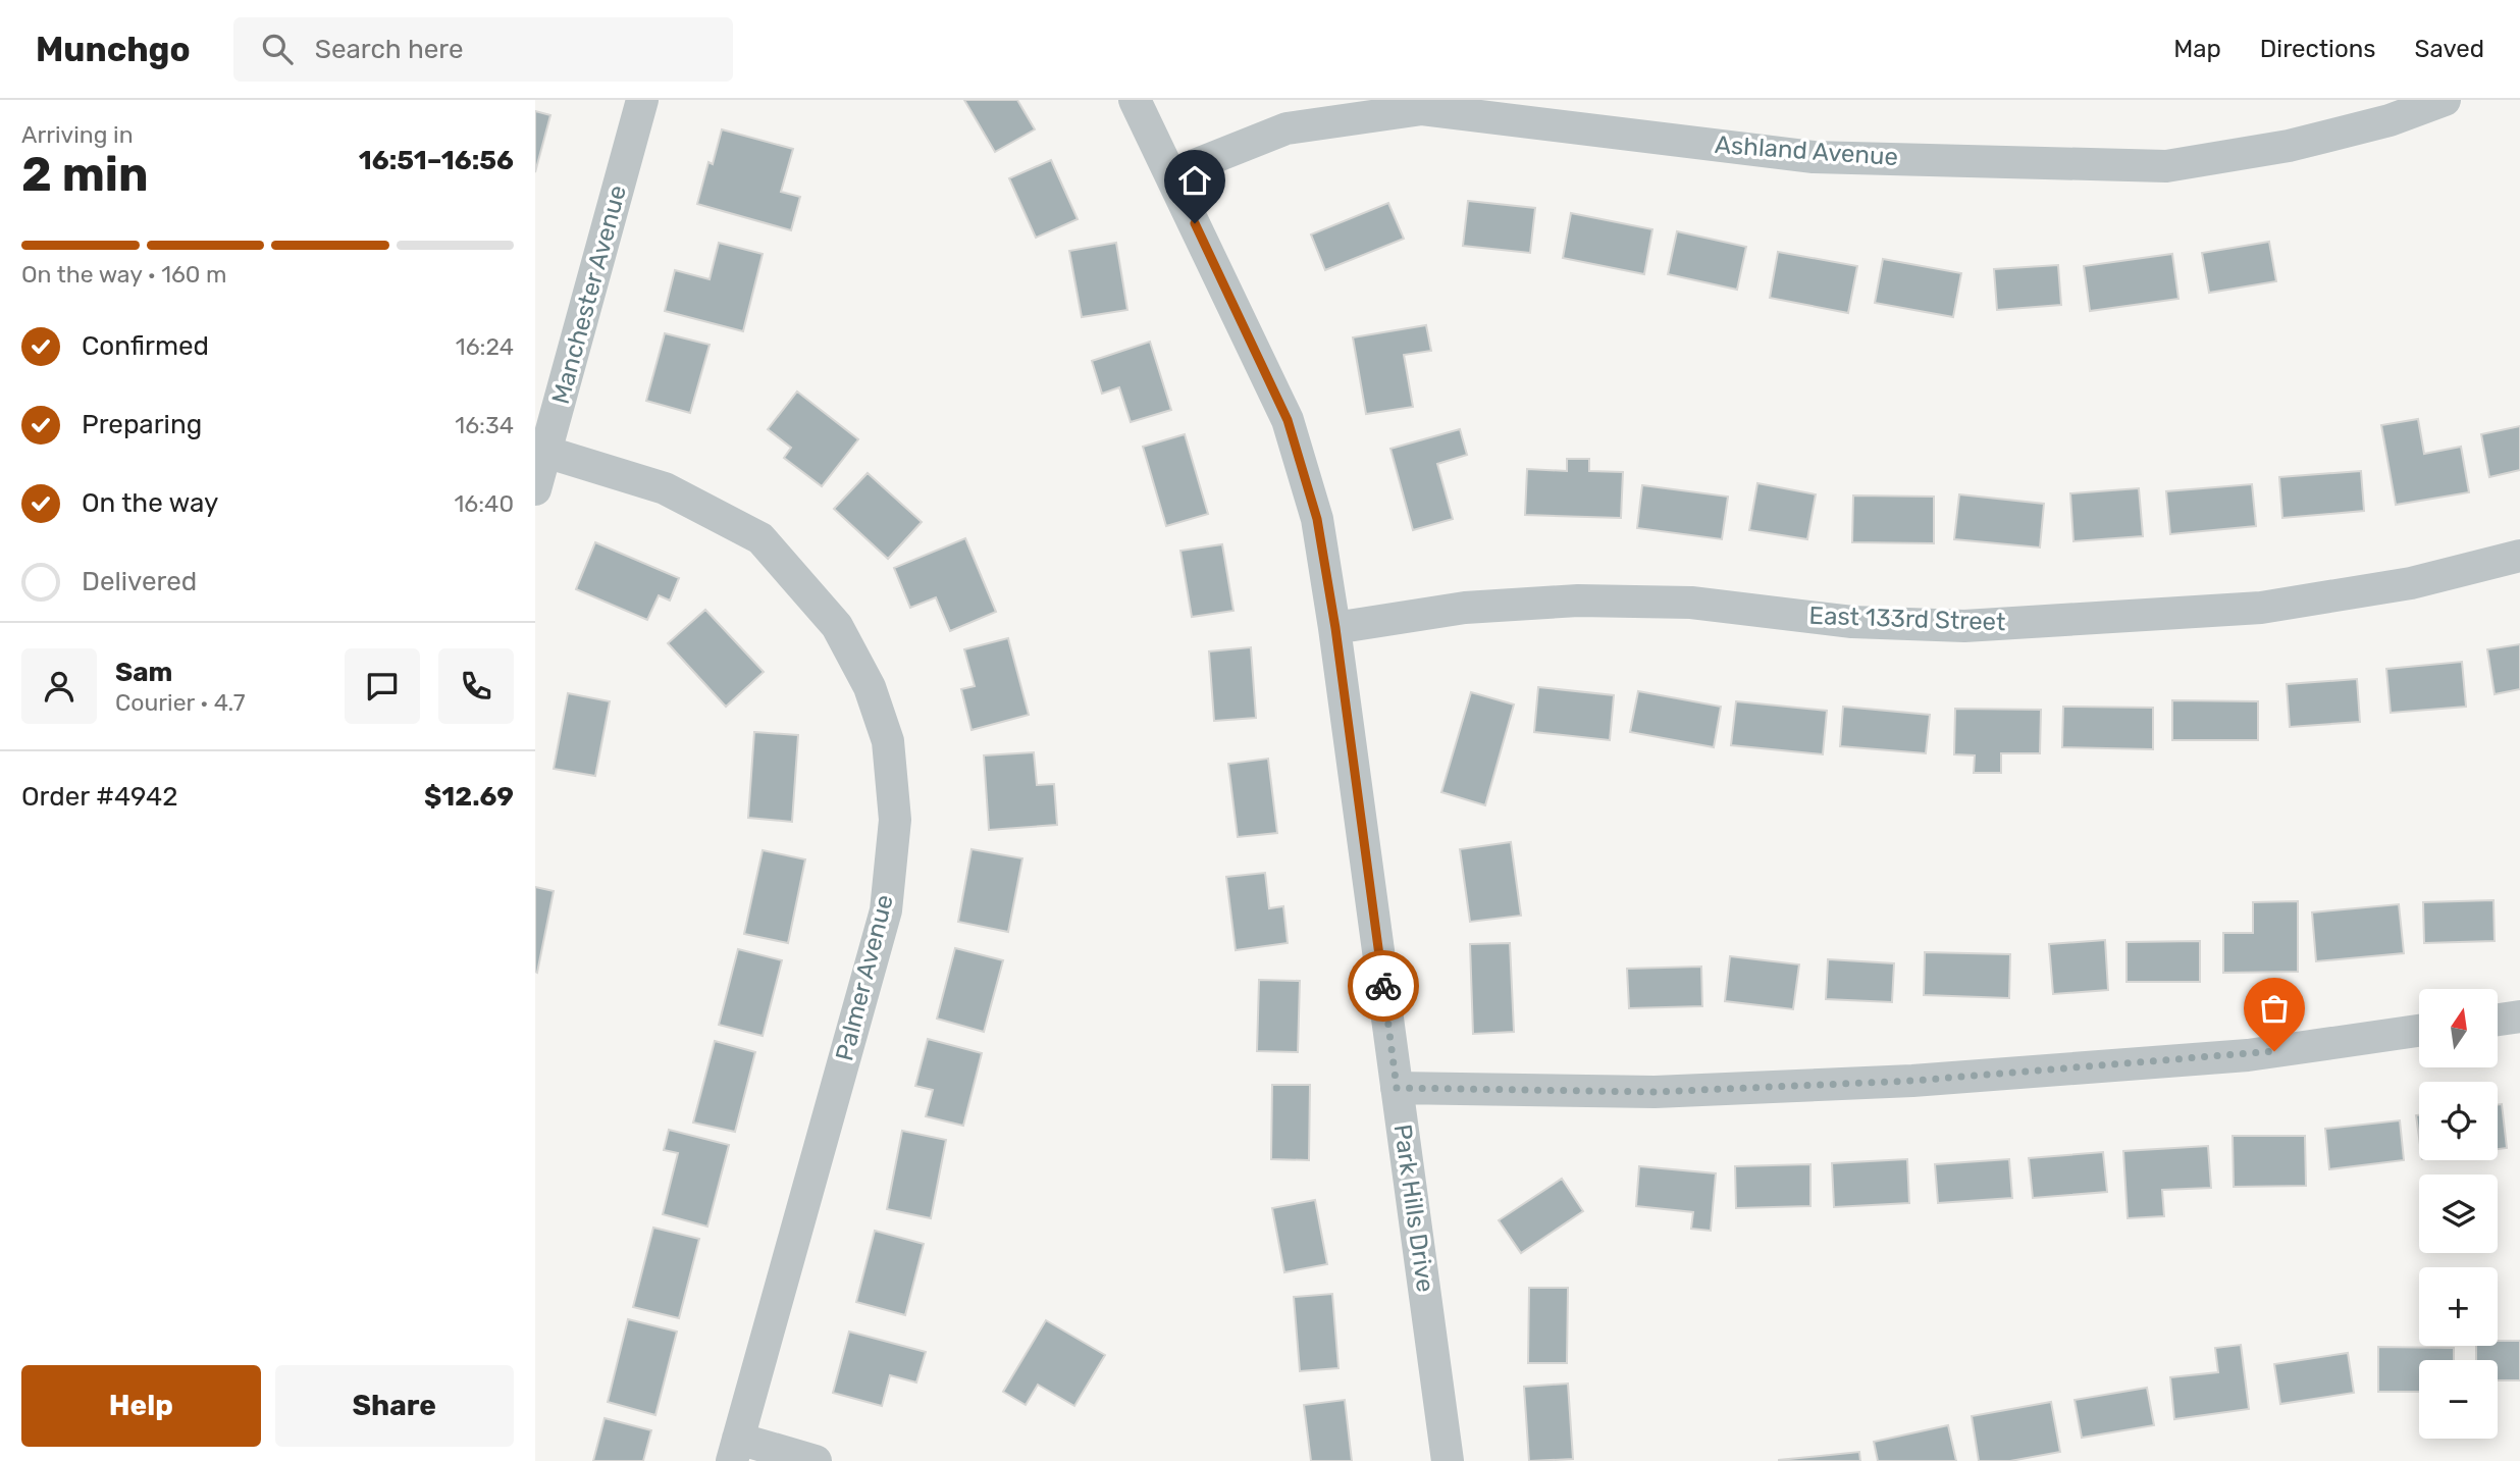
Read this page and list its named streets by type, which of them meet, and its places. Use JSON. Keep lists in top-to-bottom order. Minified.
{"streets":{"street":["Ashland Avenue","Manchester Avenue","East 133rd Street","Palmer Avenue","Park Hills Drive"]},"crossings":[["Ashland Avenue","Park Hills Drive"],["Manchester Avenue","Palmer Avenue"],["East 133rd Street","Park Hills Drive"]],"north":"top","page":{"header":"Munchgo","search":"Search here","nav":["Map","Directions","Saved"],"heading":["2 min","Arriving in","16:51–16:56"],"panel":["Sam","Courier · 4.7","Order #4942","$12.69"],"bar":"On the way · 160 m","list":[["Confirmed","16:24"],["Preparing","16:34"],["On the way","16:40"],"Delivered"],"map_buttons":["+","−"],"buttons":["Help","Share"]}}
